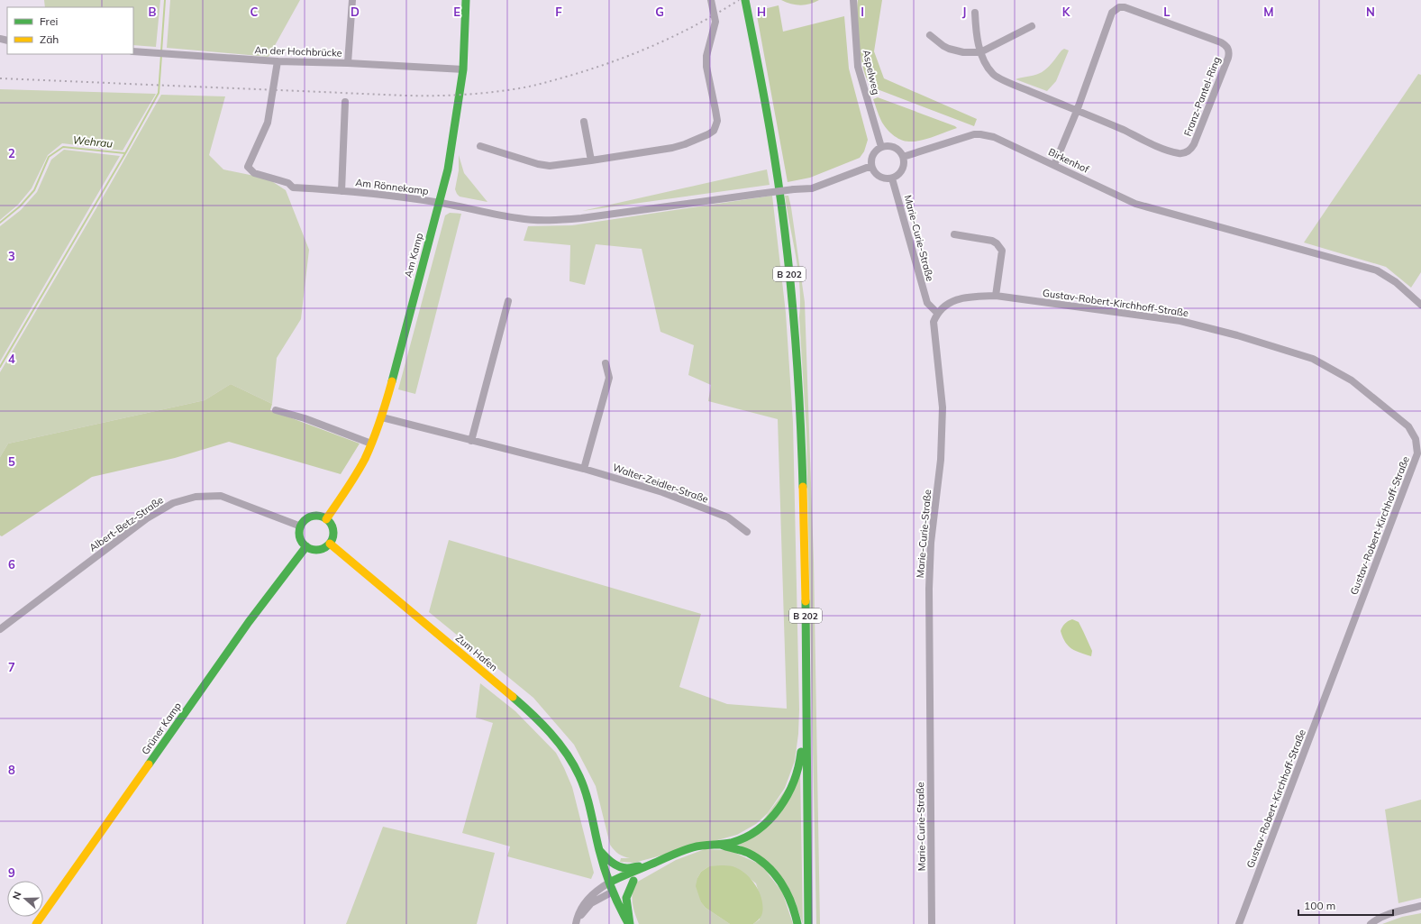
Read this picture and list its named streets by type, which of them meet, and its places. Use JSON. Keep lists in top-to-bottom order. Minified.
{"streets":{"main road":["Am Kamp","B 202","Zum Hafen","Grüner Kamp"],"street":["An der Hochbrücke","Aspelweg","Franz-Pantel-Ring","Birkenhof","Am Rönnekamp","Marie-Curie-Straße","Gustav-Robert-Kirchhoff-Straße","Walter-Zeidler-Straße","Albert-Betz-Straße"]},"crossings":[["An der Hochbrücke","Am Rönnekamp"],["An der Hochbrücke","Am Kamp"],["Aspelweg","Birkenhof"],["Aspelweg","Am Rönnekamp"],["Aspelweg","Marie-Curie-Straße"],["Franz-Pantel-Ring","Birkenhof"],["Birkenhof","Am Rönnekamp"],["Birkenhof","Marie-Curie-Straße"],["Am Rönnekamp","Marie-Curie-Straße"],["Am Rönnekamp","Am Kamp"],["Marie-Curie-Straße","Gustav-Robert-Kirchhoff-Straße"],["Am Kamp","Walter-Zeidler-Straße"],["Am Kamp","Albert-Betz-Straße"],["Am Kamp","Zum Hafen"],["Am Kamp","Grüner Kamp"],["Albert-Betz-Straße","Zum Hafen"],["Albert-Betz-Straße","Grüner Kamp"],["Zum Hafen","Grüner Kamp"]],"water":["Wehrau"],"legend":["Frei","Zäh"],"scale_bar":"100 m","north":"left","grid":{"columns":["B","C","D","E","F","G","H","I","J","K","L","M","N"],"rows":["2","3","4","5","6","7","8","9"]}}
